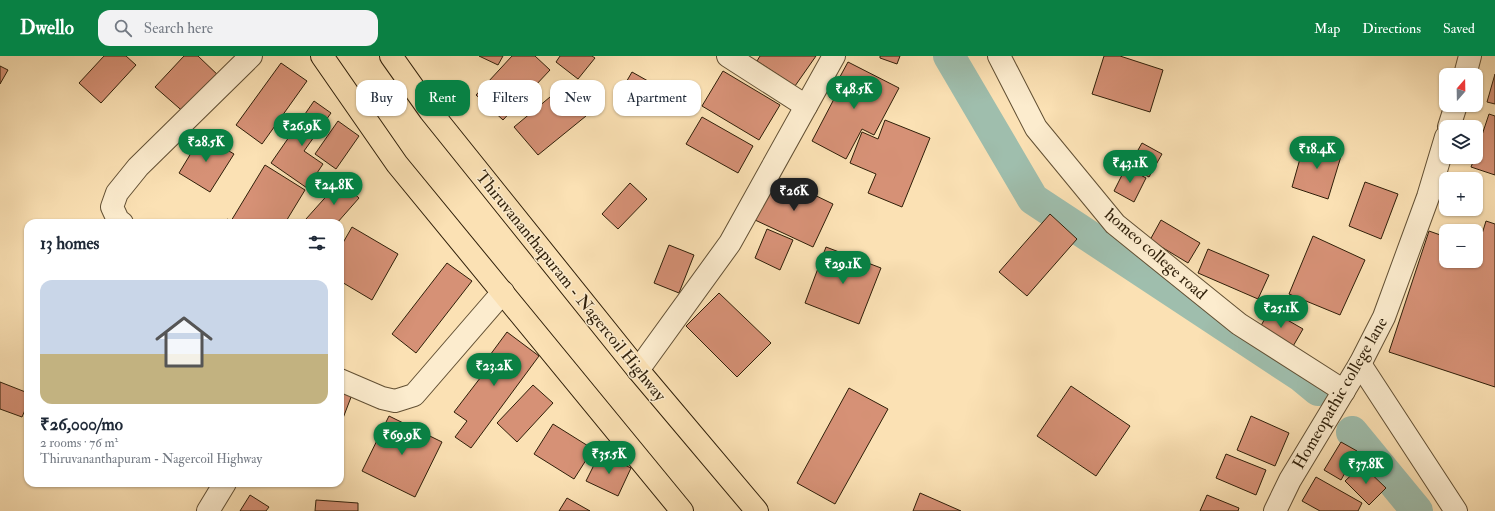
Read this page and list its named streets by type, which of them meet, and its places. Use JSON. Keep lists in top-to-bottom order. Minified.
{"streets":{"main road":["Thiruvananthapuram - Nagercoil Highway"],"street":["homeo college road","Homeopathic college lane"]},"crossings":[["homeo college road","Homeopathic college lane"]],"north":"top","page":{"header":"Dwello","search":"Search here","nav":["Map","Directions","Saved"],"map_buttons":["+","−"],"price":["₹48.5K","₹26.9K","₹28.5K","₹18.4K","₹43.1K","₹24.8K","₹26K","₹29.1K","₹25.1K","₹23.2K","₹69.9K","₹35.5K","₹37.8K"],"chip":["Buy","Rent","Filters","New","Apartment"],"heading":"13 homes","list":[{"name":"₹26,000/mo","note":"2 rooms · 76 m² · Thiruvananthapuram - Nagercoil Highway"}]}}
